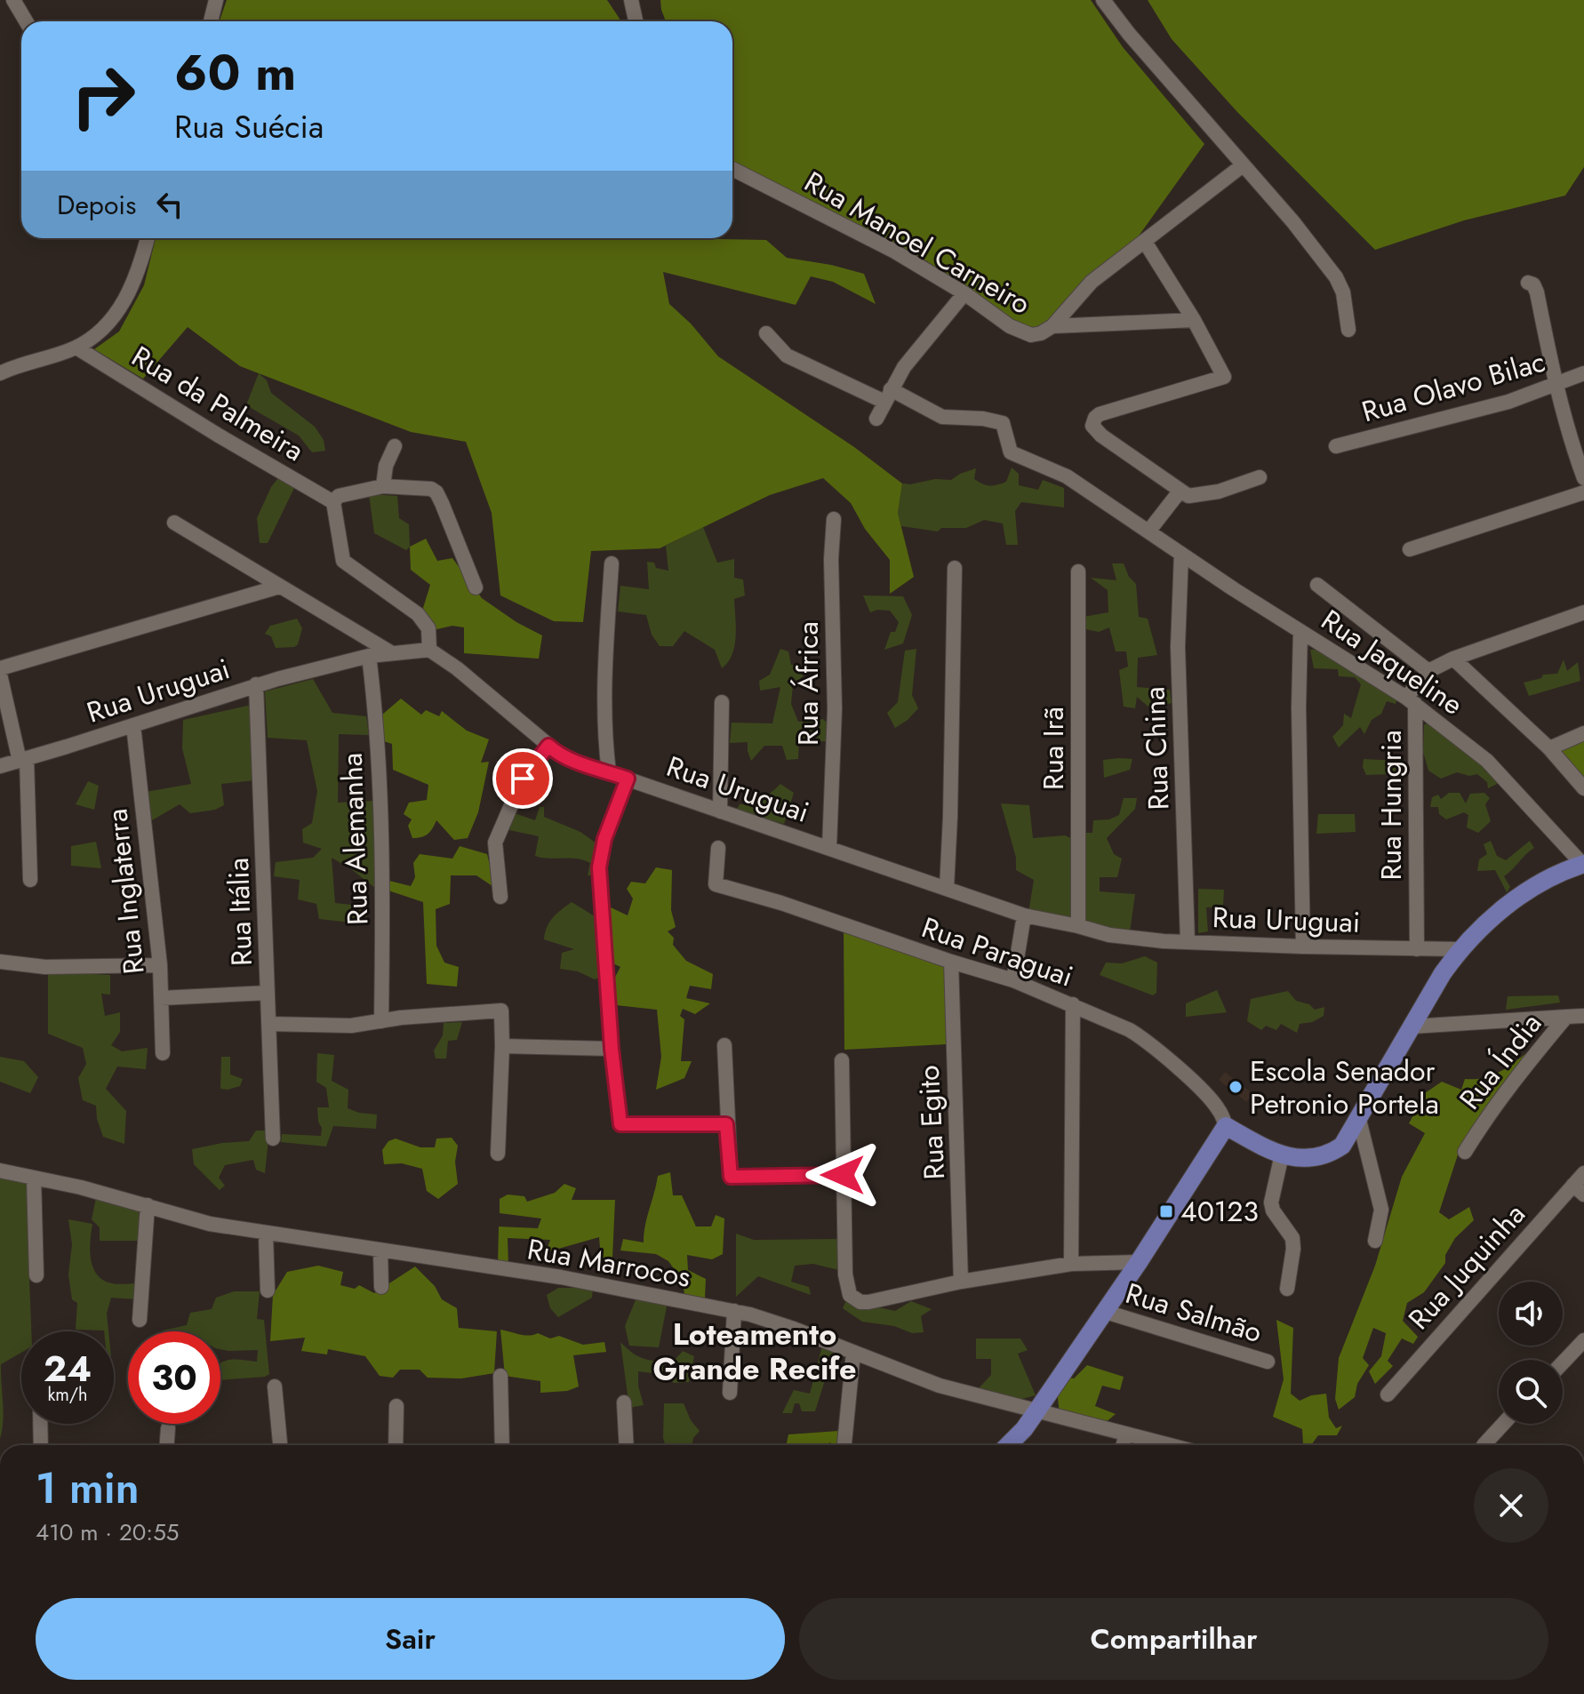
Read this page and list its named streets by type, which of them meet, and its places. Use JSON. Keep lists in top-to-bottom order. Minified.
{"streets":{"street":["Rua Manoel Carneiro","Rua Olavo Bilac","Rua da Palmeira","Rua Jaqueline","Rua África","Rua Uruguai","Rua Irã","Rua China","Rua Hungria","Rua Alemanha","Rua Inglaterra","Rua Itália","Rua Paraguai","Rua Índia","Rua Egito","Rua Marrocos","Rua Juquinha","Rua Salmão"]},"crossings":[["Rua Jaqueline","Rua China"],["Rua Jaqueline","Rua Hungria"],["Rua África","Rua Uruguai"],["Rua Uruguai","Rua Irã"],["Rua Uruguai","Rua China"],["Rua Uruguai","Rua Hungria"],["Rua Uruguai","Rua Alemanha"],["Rua Uruguai","Rua Inglaterra"],["Rua Uruguai","Rua Itália"],["Rua Paraguai","Rua Egito"]],"districts":["Loteamento Grande Recife"],"places":{"other":["Escola Senador Petronio Portela"],"transit":["40123"]},"page":{"turn":["60 m","Rua Suécia"],"then":"Depois","speed":"24 km/h","limit":"30","heading":["1 min","410 m · 20:55"],"buttons":["Sair","Compartilhar"]}}
